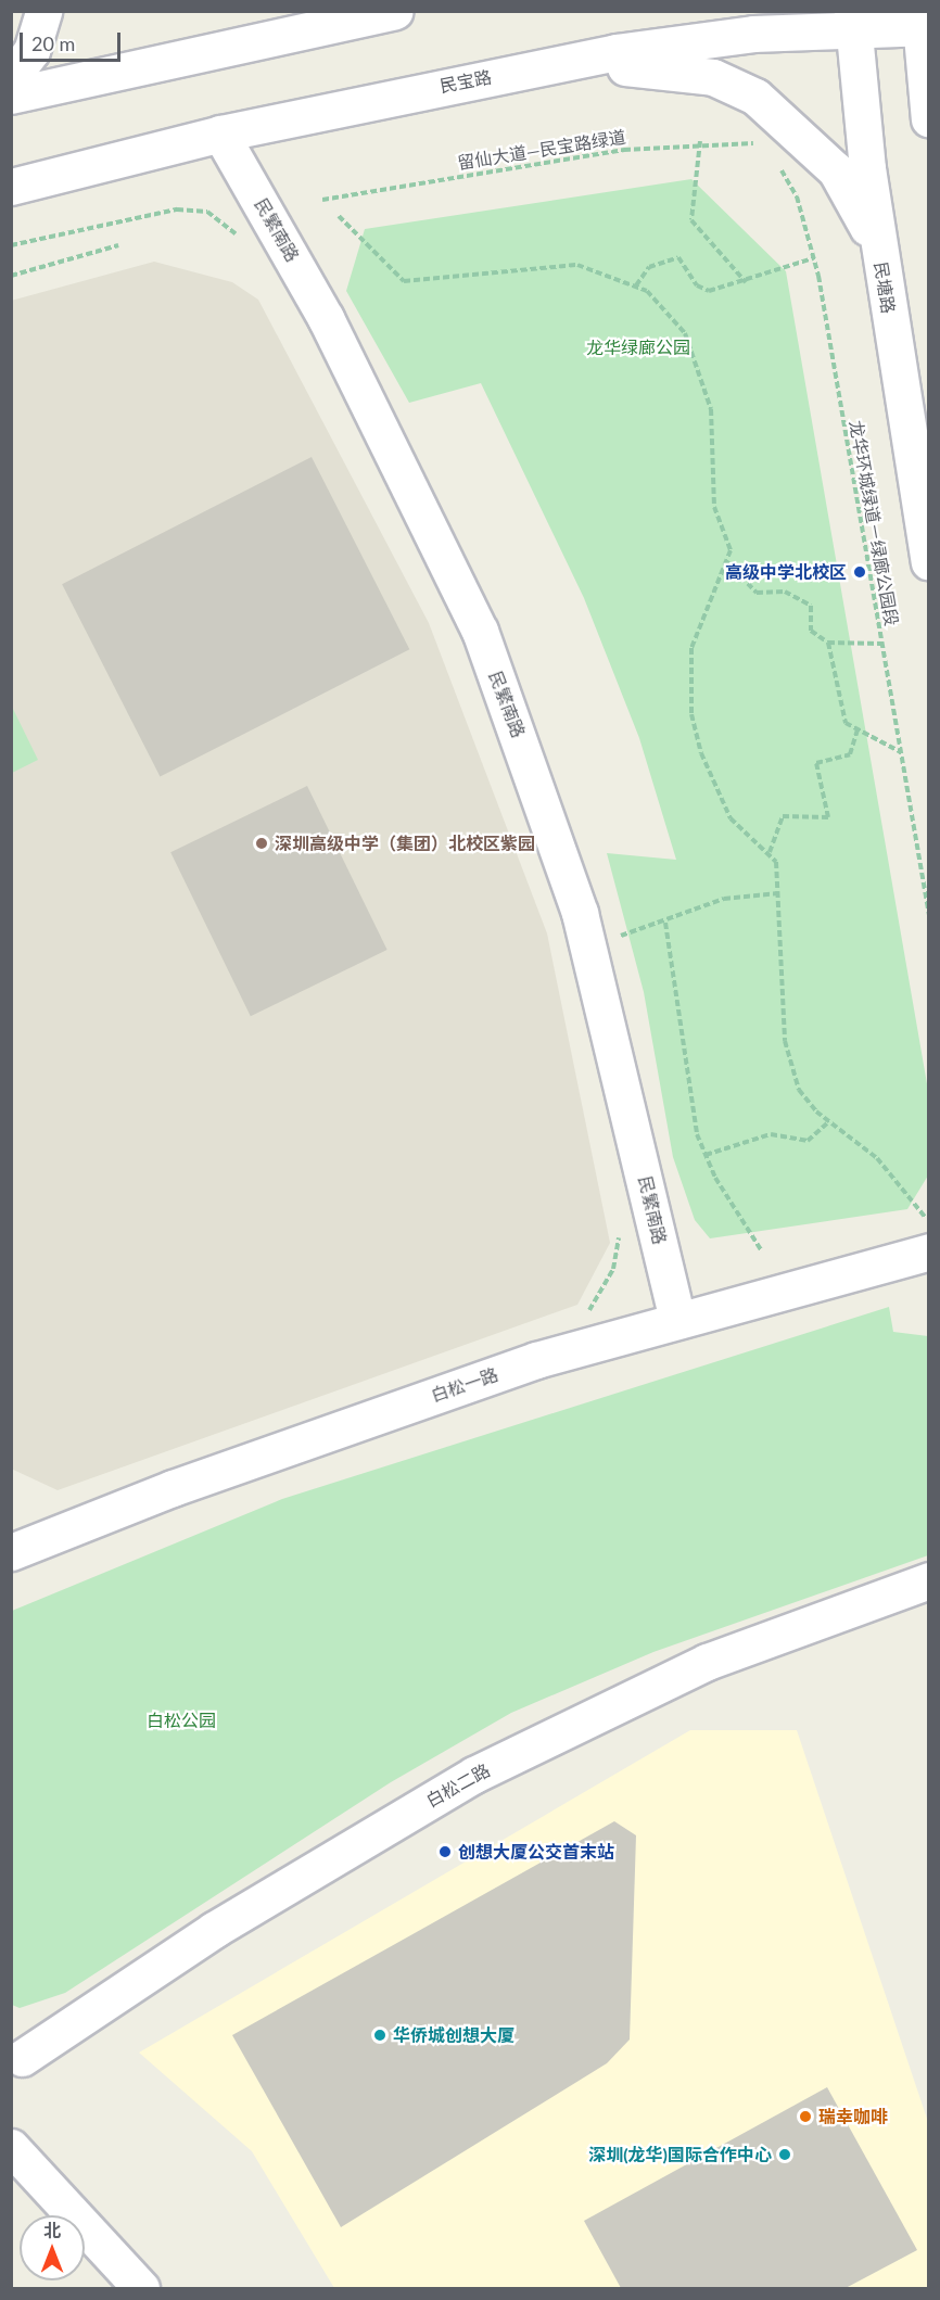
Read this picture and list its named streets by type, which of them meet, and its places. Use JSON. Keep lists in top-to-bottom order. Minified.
{"streets":{"street":["民宝路","民繁南路","民塘路","白松一路","白松二路"],"path":["留仙大道—民宝路绿道","龙华环城绿道－绿廊公园段"]},"crossings":[["民宝路","民繁南路"],["民宝路","民塘路"],["民繁南路","白松一路"]],"parks":["龙华绿廊公园","白松公园"],"places":["高级中学北校区","深圳高级中学（集团）北校区紫园","创想大厦公交首末站","华侨城创想大厦","瑞幸咖啡","深圳(龙华)国际合作中心"],"scale_bar":"20 m","north":"top"}
